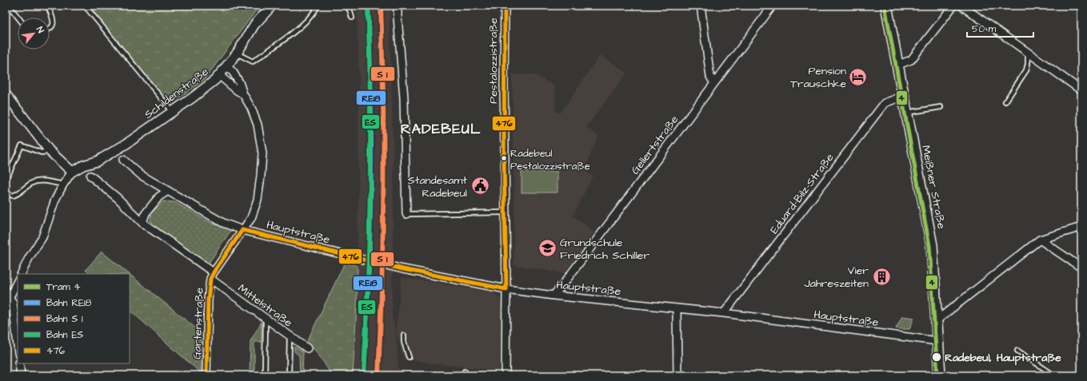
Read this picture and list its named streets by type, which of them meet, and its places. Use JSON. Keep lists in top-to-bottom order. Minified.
{"streets":{"main road":["Meißner Straße"],"street":["Pestalozzistraße","Schildenstraße","Gellertstraße","Eduard-Bilz-Straße","Hauptstraße","Mittelstraße","Gartenstraße"]},"crossings":[["Pestalozzistraße","Hauptstraße"],["Gellertstraße","Hauptstraße"],["Meißner Straße","Eduard-Bilz-Straße"],["Meißner Straße","Hauptstraße"],["Eduard-Bilz-Straße","Hauptstraße"],["Mittelstraße","Gartenstraße"]],"districts":["RADEBEUL"],"places":{"hotel":["Pension Trauschke"],"other":["Radebeul Pestalozzistraße","Radebeul, Hauptstraße"],"public building":["Standesamt Radebeul"],"school or university":["Grundschule Friedrich Schiller"],"building":["Vier Jahreszeiten"]},"lines":["tram line 4","rail line RE18","rail line ES","transit line 476"],"legend":["Tram 4","Bahn RE18","Bahn S 1","Bahn ES","476"],"scale_bar":"50 m","north":"top right"}
